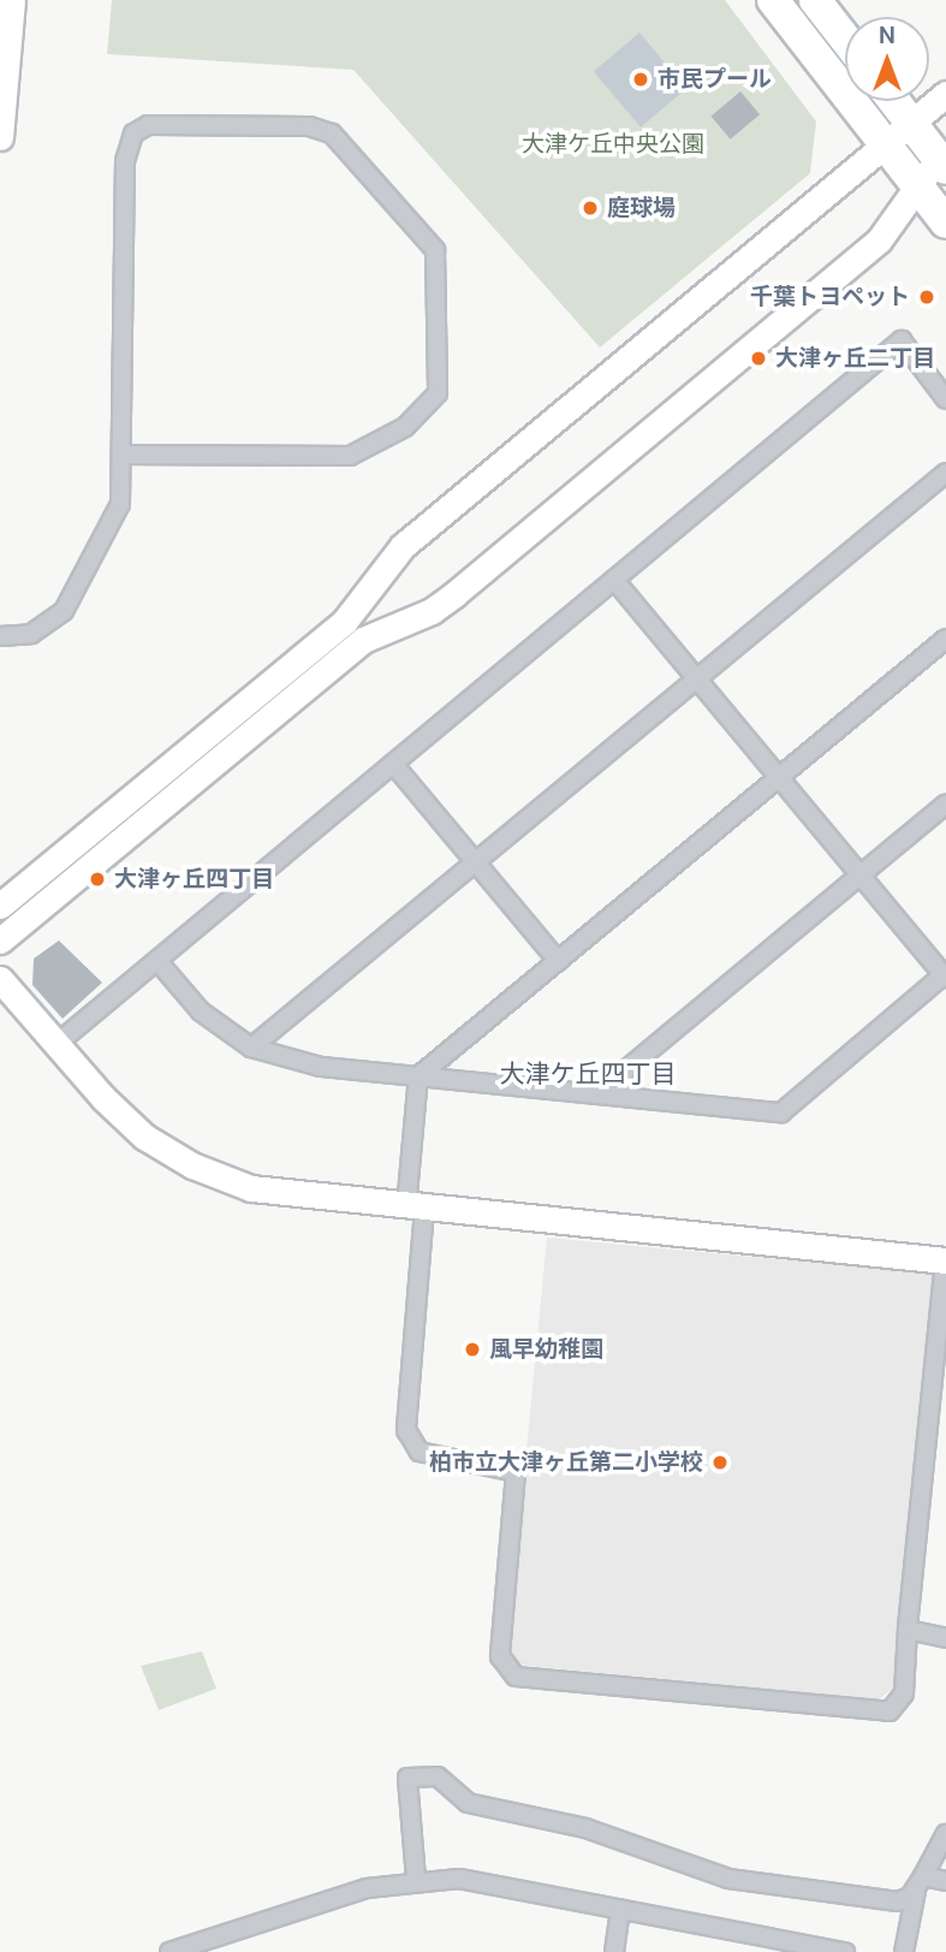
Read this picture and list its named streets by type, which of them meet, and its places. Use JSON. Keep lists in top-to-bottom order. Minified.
{"districts":["大津ケ丘四丁目"],"parks":["大津ケ丘中央公園"],"places":["市民プール","庭球場","千葉トヨペット","大津ヶ丘二丁目","大津ヶ丘四丁目","風早幼稚園","柏市立大津ヶ丘第二小学校"],"north":"top"}
